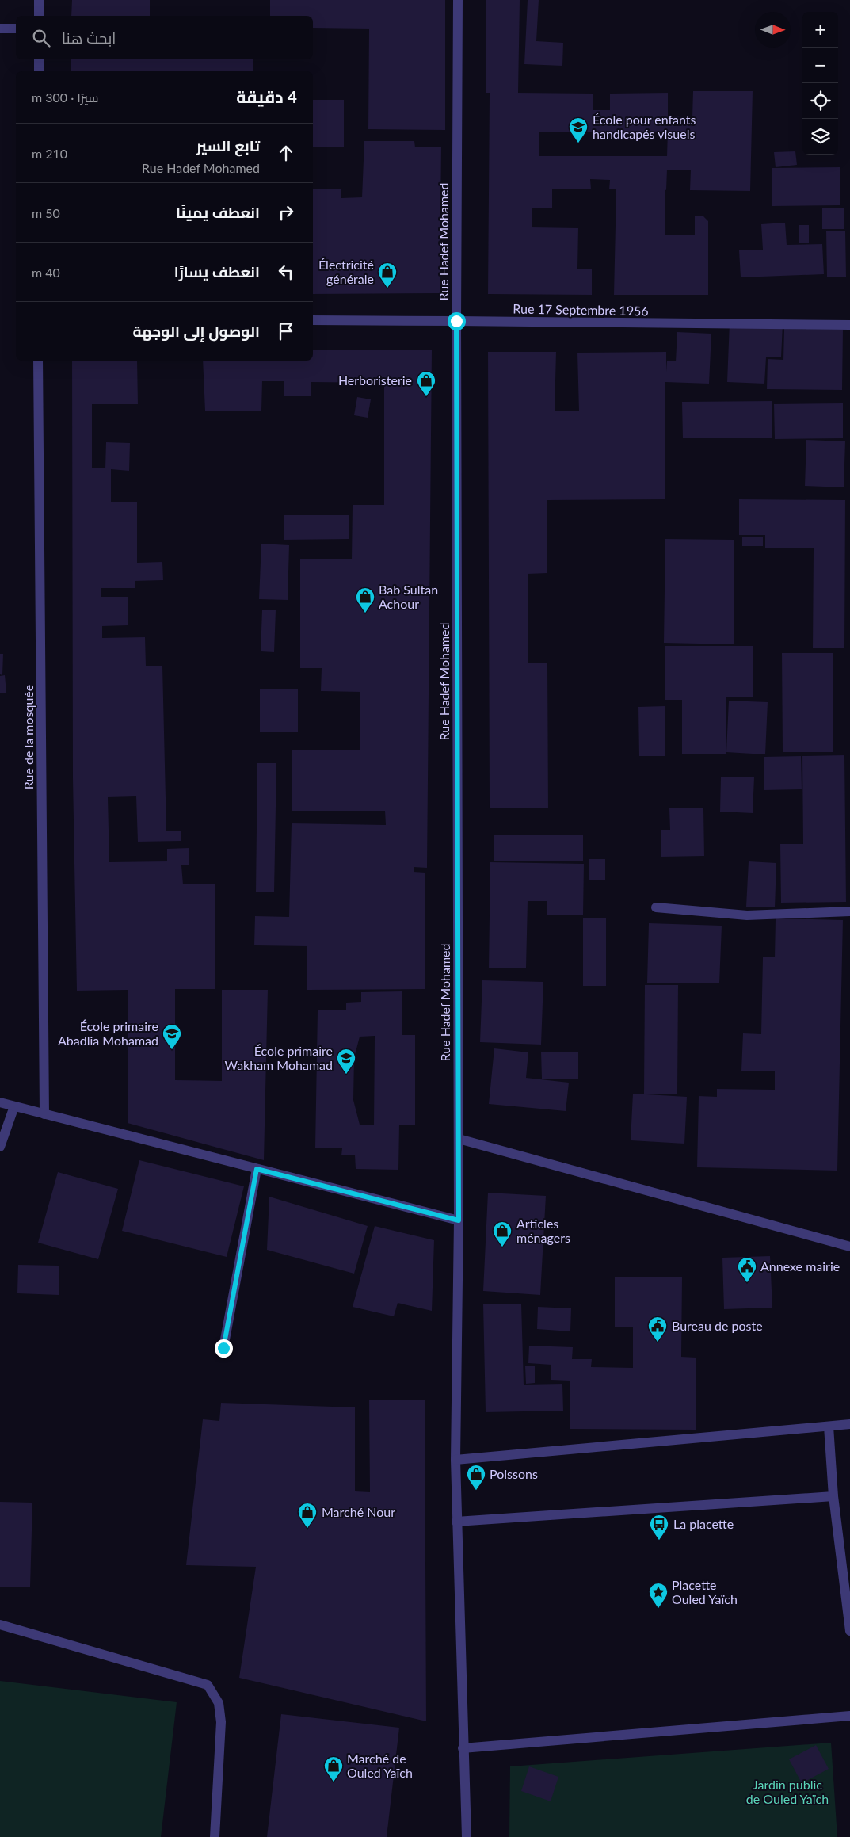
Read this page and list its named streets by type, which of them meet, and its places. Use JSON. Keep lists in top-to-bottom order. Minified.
{"streets":{"street":["Rue Hadef Mohamed","Rue 17 Septembre 1956","Rue de la mosquée"]},"crossings":[["Rue Hadef Mohamed","Rue 17 Septembre 1956"]],"parks":["Jardin public de Ouled Yaïch"],"places":{"school or university":["École pour enfants handicapés visuels","École primaire Abadlia Mohamad","École primaire Wakham Mohamad"],"shop":["Électricité générale","Herboristerie","Bab Sultan Achour","Articles ménagers","Poissons","Marché Nour","Marché de Ouled Yaïch"],"public building":["Annexe mairie","Bureau de poste"],"bus stop":["La placette"],"place":["Placette Ouled Yaïch"]},"north":"right","page":{"map_buttons":["+","−"],"search":"ابحث هنا","heading":["4 دقيقة","سيرًا · 300 m"],"list":[["تابع السير","Rue Hadef Mohamed","210 m"],["انعطف يمينًا","50 m"],["انعطف يسارًا","40 m"],"الوصول إلى الوجهة"]}}
